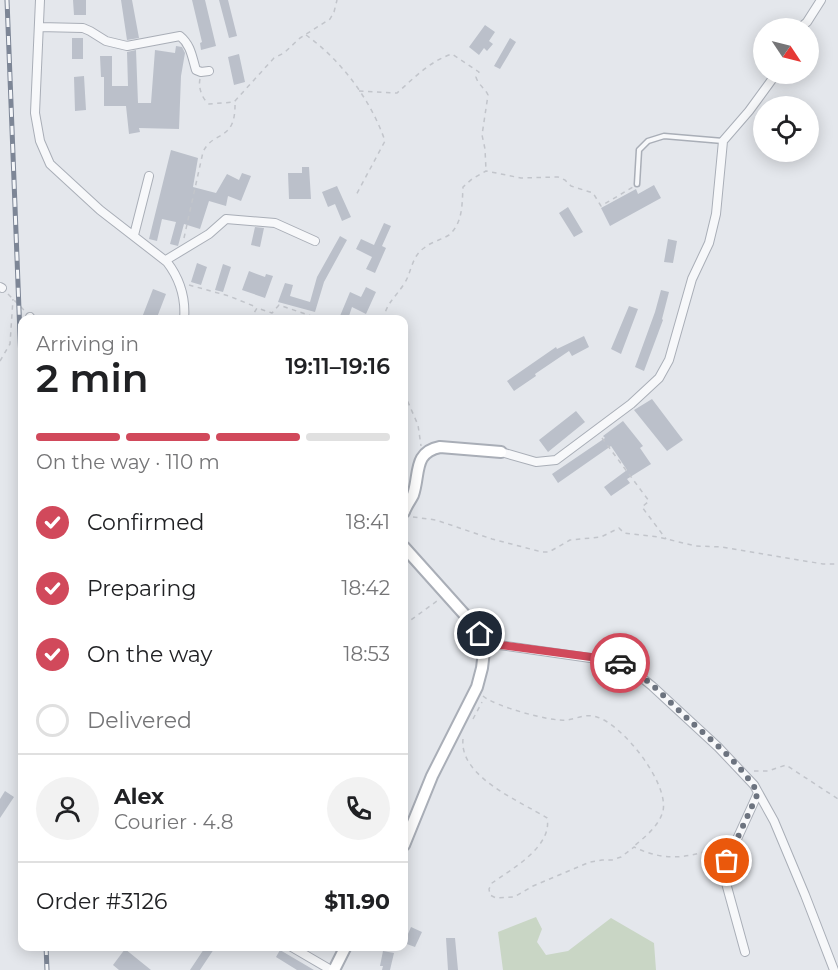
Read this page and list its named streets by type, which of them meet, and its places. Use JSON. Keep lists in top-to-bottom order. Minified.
{"north":"bottom right","page":{"heading":["2 min","Arriving in","19:11–19:16"],"panel":["Alex","Courier · 4.8","Order #3126","$11.90"],"bar":"On the way · 110 m","list":[["Confirmed","18:41"],["Preparing","18:42"],["On the way","18:53"],"Delivered"]}}
